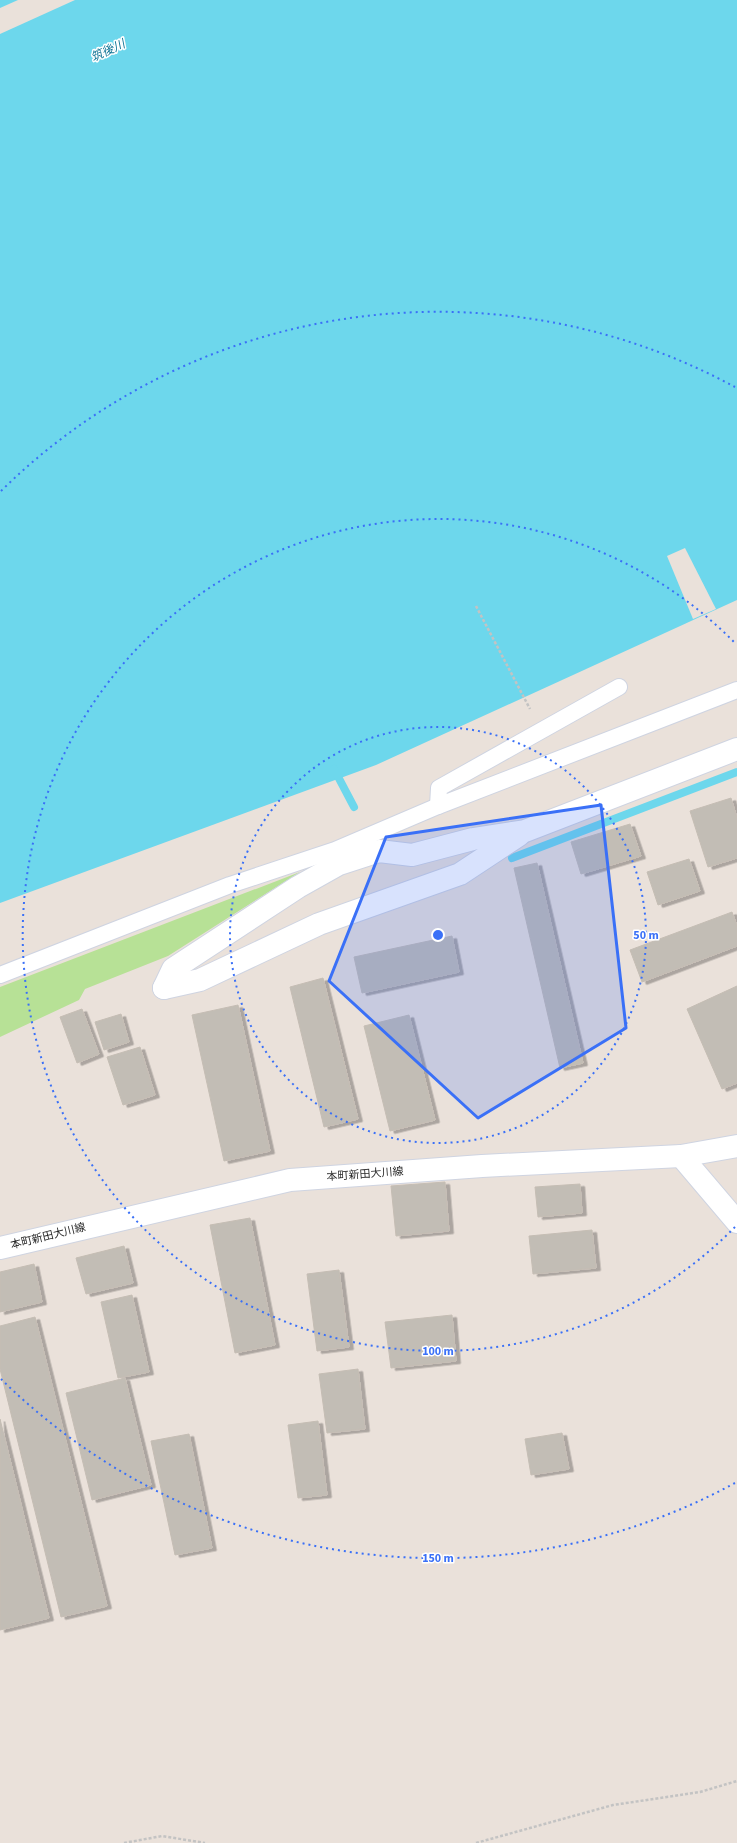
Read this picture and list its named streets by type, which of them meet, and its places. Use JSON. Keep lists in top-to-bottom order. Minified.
{"streets":{"street":["本町新田大川線"]},"water":["筑後川"],"rings":["50 m","100 m","150 m"]}
